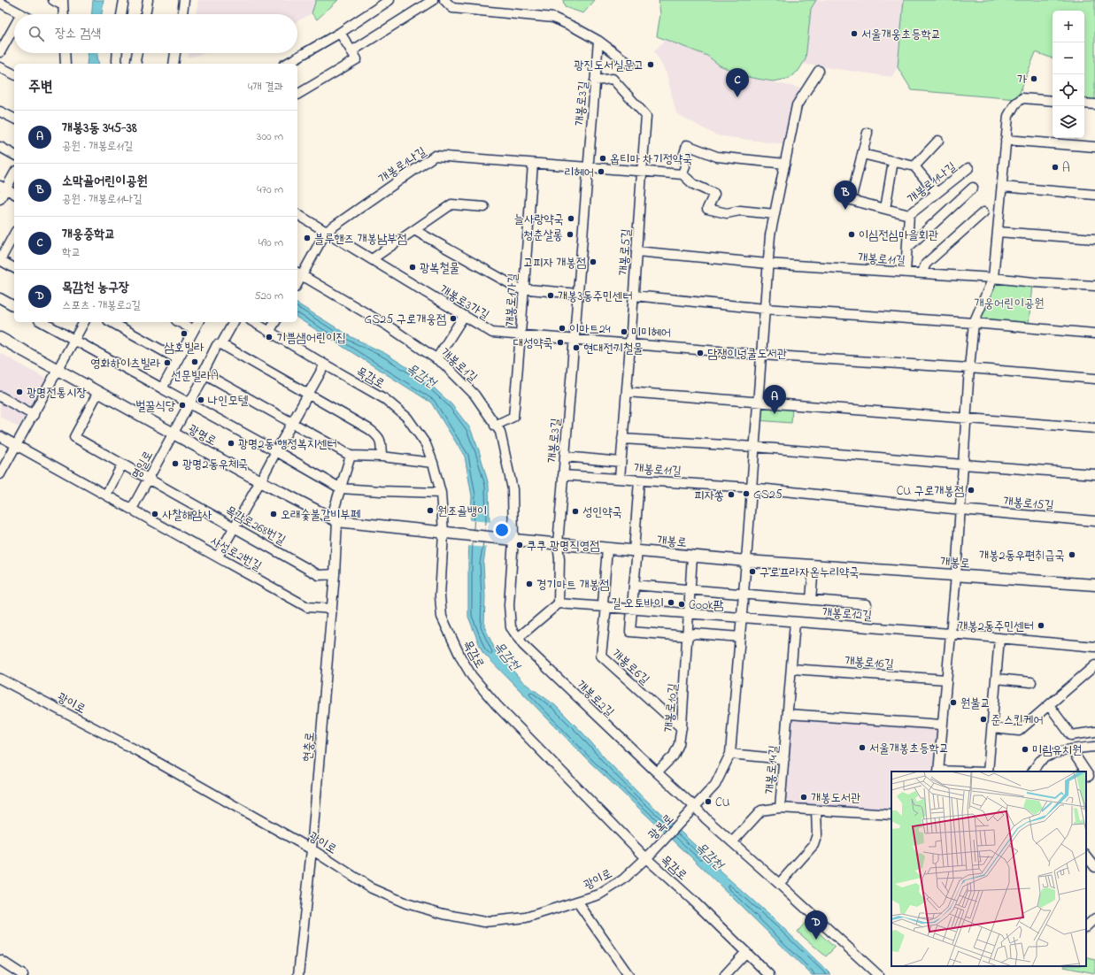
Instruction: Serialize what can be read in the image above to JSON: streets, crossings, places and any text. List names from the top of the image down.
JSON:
{
  "streets": {
    "main road": ["광명로", "개봉로"],
    "street": [
      "개봉로3길",
      "개봉로1나길",
      "개봉로11나길",
      "개봉로5길",
      "개봉로11길",
      "개봉로1가길",
      "개봉로3가길",
      "개봉로1길",
      "목감로",
      "명일로",
      "개봉로15길",
      "목감로268번길",
      "사성로2번길",
      "개봉로12길",
      "개봉로16길",
      "개봉로6길",
      "개봉로2길",
      "광이로",
      "개봉로10길",
      "현충로",
      "개봉로14길",
      "광복로"
    ]
  },
  "crossings": [
    ["개봉로3길", "개봉로1나길"],
    ["개봉로3길", "개봉로5길"],
    ["개봉로3길", "개봉로11길"],
    ["개봉로3길", "개봉로3가길"],
    ["개봉로3길", "개봉로"],
    ["개봉로1나길", "개봉로1가길"],
    ["개봉로1나길", "개봉로3가길"],
    ["개봉로1나길", "개봉로1길"],
    ["개봉로11나길", "개봉로11길"],
    ["개봉로5길", "개봉로11길"],
    ["개봉로11길", "개봉로15길"],
    ["개봉로1가길", "개봉로3가길"],
    ["개봉로1가길", "개봉로1길"],
    ["개봉로1길", "개봉로"],
    ["개봉로1길", "개봉로2길"],
    ["목감로", "광명로"],
    ["목감로", "개봉로"],
    ["목감로", "광이로"],
    ["목감로", "광복로"],
    ["광명로", "명일로"],
    ["광명로", "목감로268번길"],
    ["광명로", "개봉로"],
    ["광명로", "현충로"],
    ["명일로", "목감로268번길"],
    ["명일로", "사성로2번길"],
    ["목감로268번길", "현충로"],
    ["개봉로", "개봉로6길"],
    ["개봉로", "개봉로2길"],
    ["개봉로", "개봉로10길"],
    ["사성로2번길", "현충로"],
    ["개봉로12길", "개봉로10길"],
    ["개봉로12길", "개봉로14길"],
    ["개봉로16길", "개봉로14길"],
    ["개봉로6길", "개봉로10길"],
    ["개봉로2길", "개봉로10길"],
    ["개봉로2길", "광복로"],
    ["광이로", "현충로"],
    ["광이로", "광복로"]
  ],
  "water": ["목감천"],
  "parks": ["개웅어린이공원"],
  "places": [
    "서울개웅초등학교",
    "광진도서실문고",
    "가",
    "옵티마 차기정약국",
    "A",
    "리헤어",
    "늘사랑약국",
    "청춘살롱",
    "이심전심마을회관",
    "블루핸즈 개봉남부점",
    "고피자 개봉점",
    "광복철물",
    "개봉3동주민센터",
    "GS25 구로개웅점",
    "이마트24",
    "미미헤어",
    "삼호빌라",
    "기쁨샘어린이집",
    "대성약국",
    "현대전기철물",
    "담쟁이넝쿨도서관",
    "선문빌라A",
    "영화하이츠빌라",
    "광명전통시장",
    "나인모텔",
    "벌꿀식당",
    "광명2동 행정복지센터",
    "광명2동우체국",
    "CU 구로개봉점",
    "GS25",
    "피자쏭",
    "원조골뱅이",
    "성인약국",
    "사찰해암사",
    "오래숯불갈비부페",
    "쿠쿠 광명직영점",
    "개봉2동우편취급국",
    "구로프라자온누리약국",
    "경기마트 개봉점",
    "길 오토바이",
    "Cook팜",
    "개봉2동주민센터",
    "원불교",
    "준 스킨케어",
    "서울개봉초등학교",
    "미림유치원",
    "개봉도서관",
    "CU"
  ],
  "page": {
    "map_buttons": ["+", "−"],
    "search": "장소 검색",
    "heading": ["주변", "4개 결과"],
    "pins": [
      "C",
      "B",
      "A",
      "D"
    ],
    "list": [
      {
        "mark": "A",
        "name": "개봉3동 345-38",
        "note": "공원 · 개봉로11길",
        "value": "300 m"
      },
      {
        "mark": "B",
        "name": "소막골어린이공원",
        "note": "공원 · 개봉로11나길",
        "value": "470 m"
      },
      {
        "mark": "C",
        "name": "개웅중학교",
        "note": "학교",
        "value": "490 m"
      },
      {
        "mark": "D",
        "name": "목감천 농구장",
        "note": "스포츠 · 개봉로2길",
        "value": "520 m"
      }
    ]
  }
}
